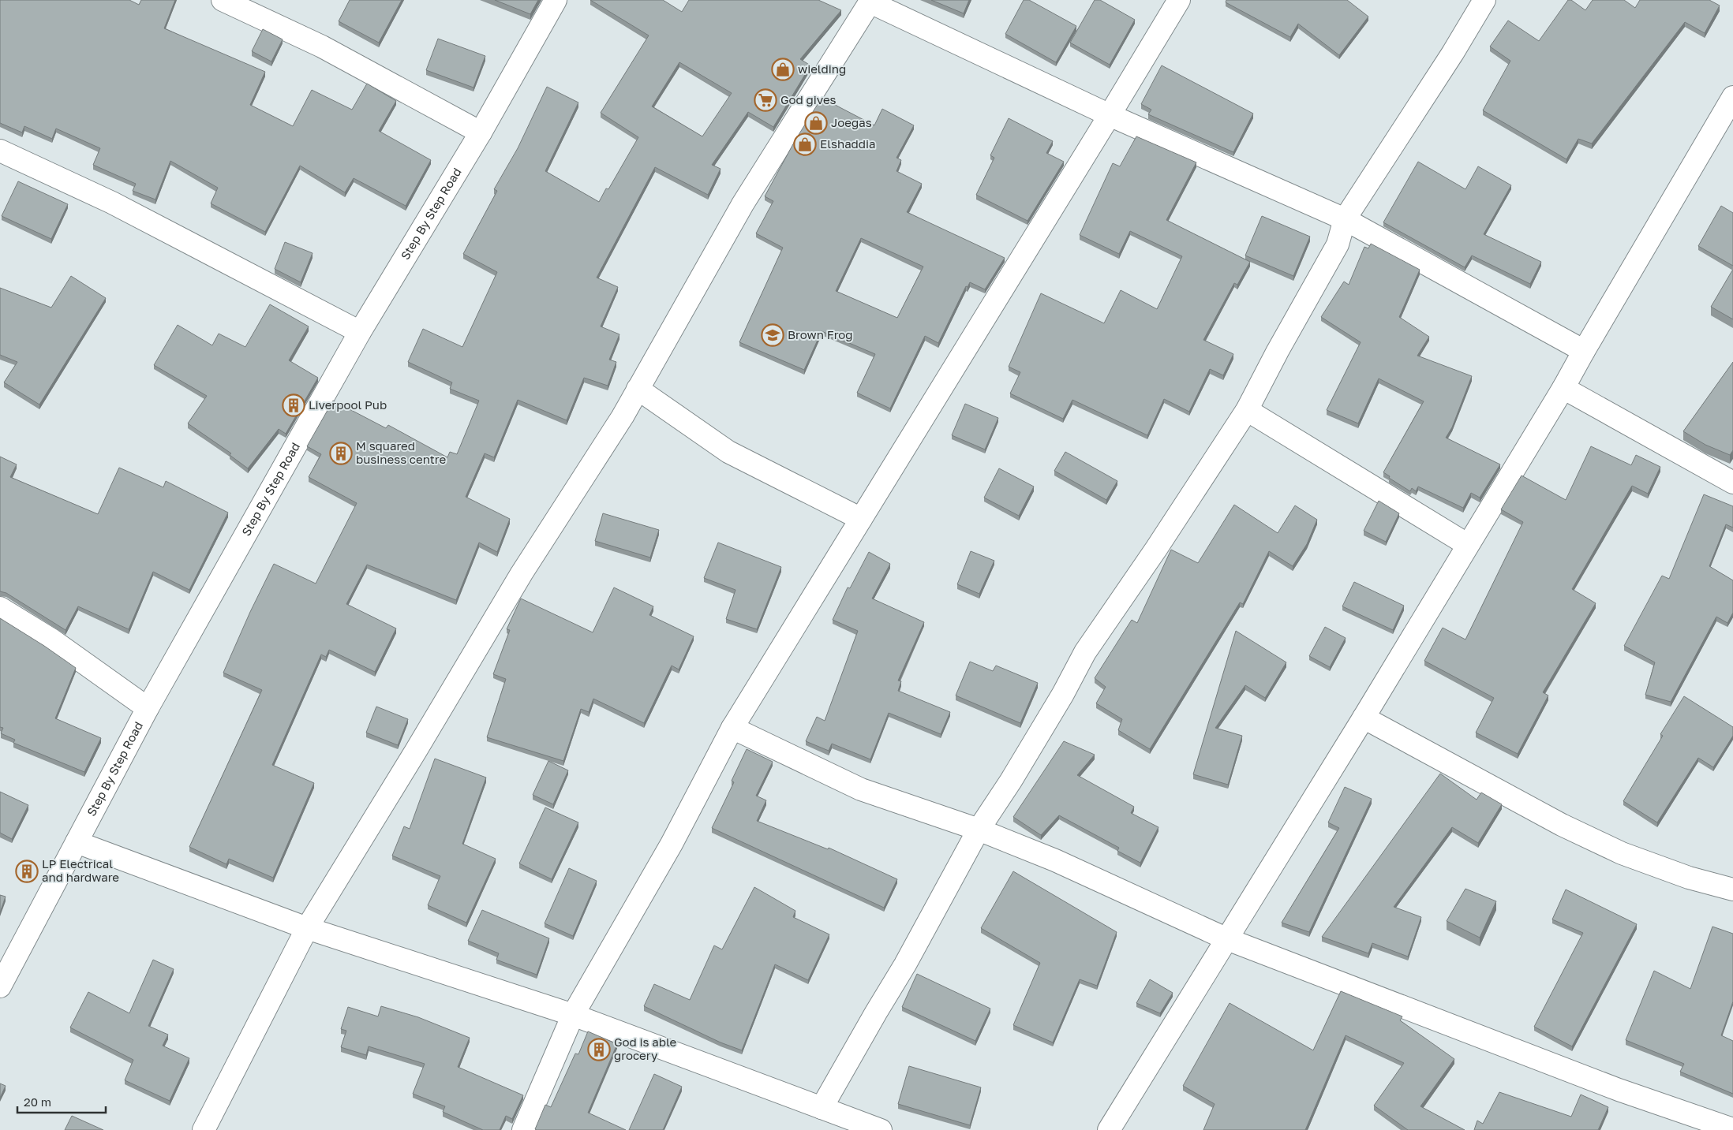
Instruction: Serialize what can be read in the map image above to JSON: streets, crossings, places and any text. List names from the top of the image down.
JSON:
{
  "streets": {
    "street": ["Step By Step Road"]
  },
  "places": {
    "shop": ["wielding", "Joegas", "Elshaddia"],
    "supermarket": ["God gives"],
    "school or university": ["Brown Frog"],
    "building": [
      "Liverpool Pub",
      "M squared business centre",
      "LP Electrical and hardware",
      "God is able grocery"
    ]
  },
  "scale_bar": "20 m"
}
